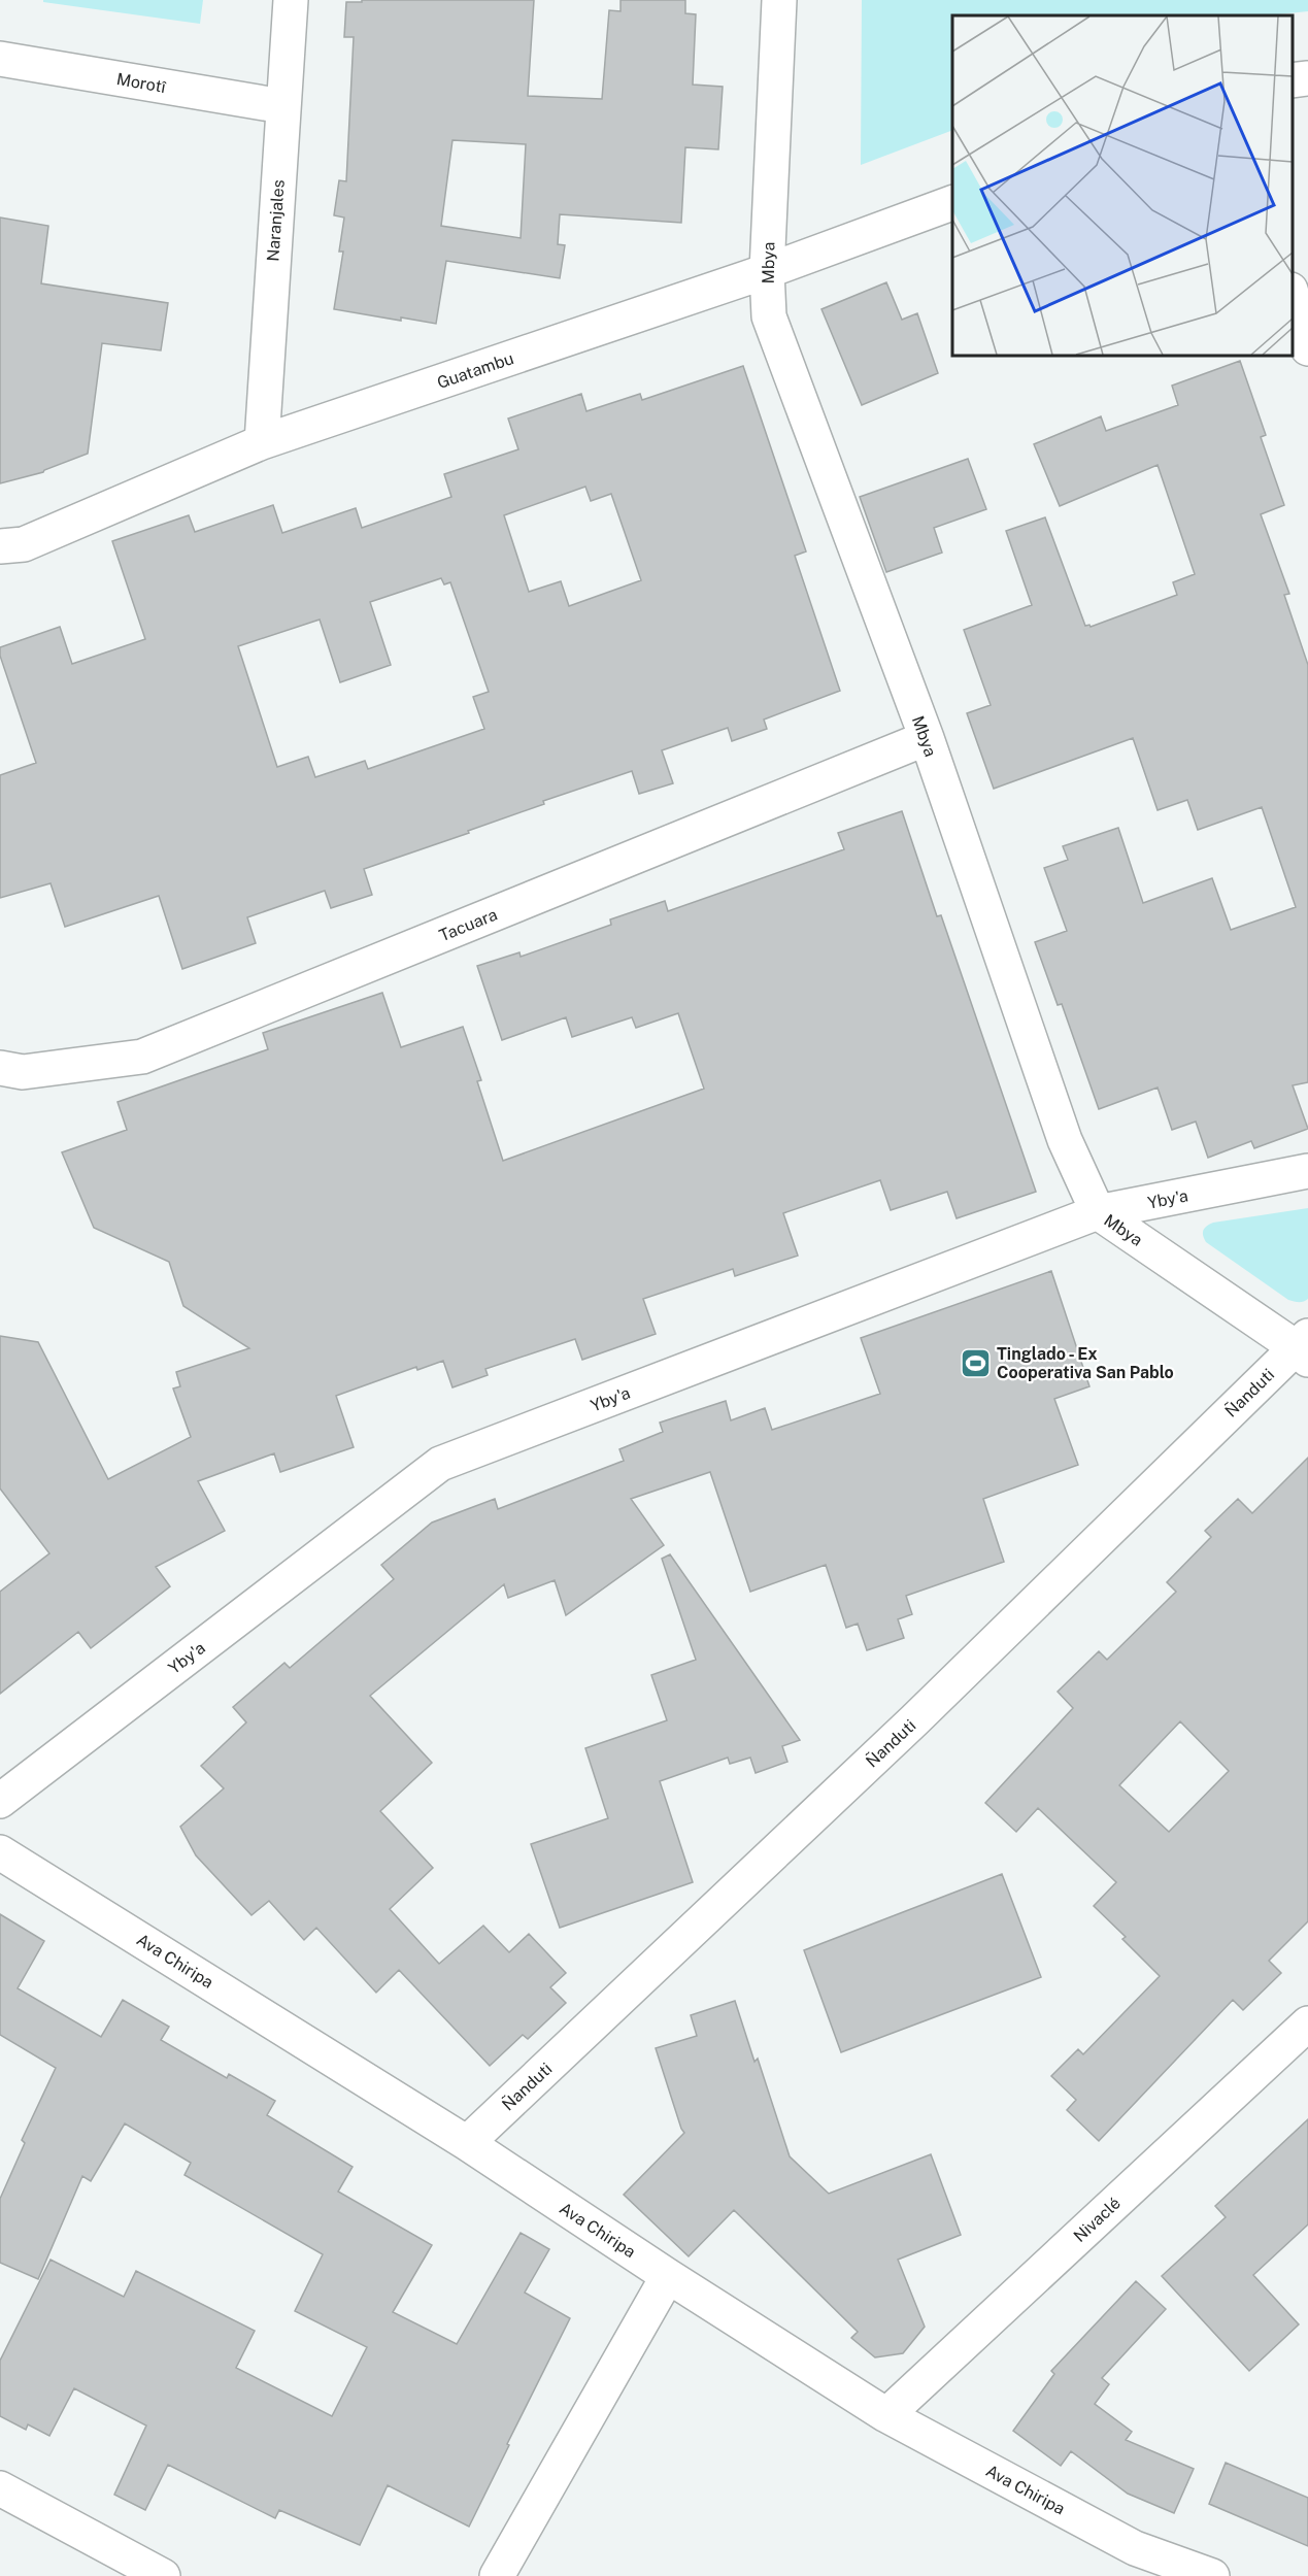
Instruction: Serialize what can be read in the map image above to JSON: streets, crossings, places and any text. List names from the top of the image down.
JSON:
{
  "streets": {
    "street": [
      "Morotî",
      "Naranjales",
      "Mbya",
      "Guatambu",
      "Tacuara",
      "Yby'a",
      "Ñanduti",
      "Ava Chiripa",
      "Nivaclé"
    ]
  },
  "crossings": [
    ["Morotî", "Naranjales"],
    ["Naranjales", "Guatambu"],
    ["Mbya", "Guatambu"],
    ["Mbya", "Tacuara"],
    ["Mbya", "Yby'a"],
    ["Mbya", "Ñanduti"],
    ["Ñanduti", "Ava Chiripa"],
    ["Ava Chiripa", "Nivaclé"]
  ],
  "places": {
    "sports": ["Tinglado - Ex Cooperativa San Pablo"]
  }
}
